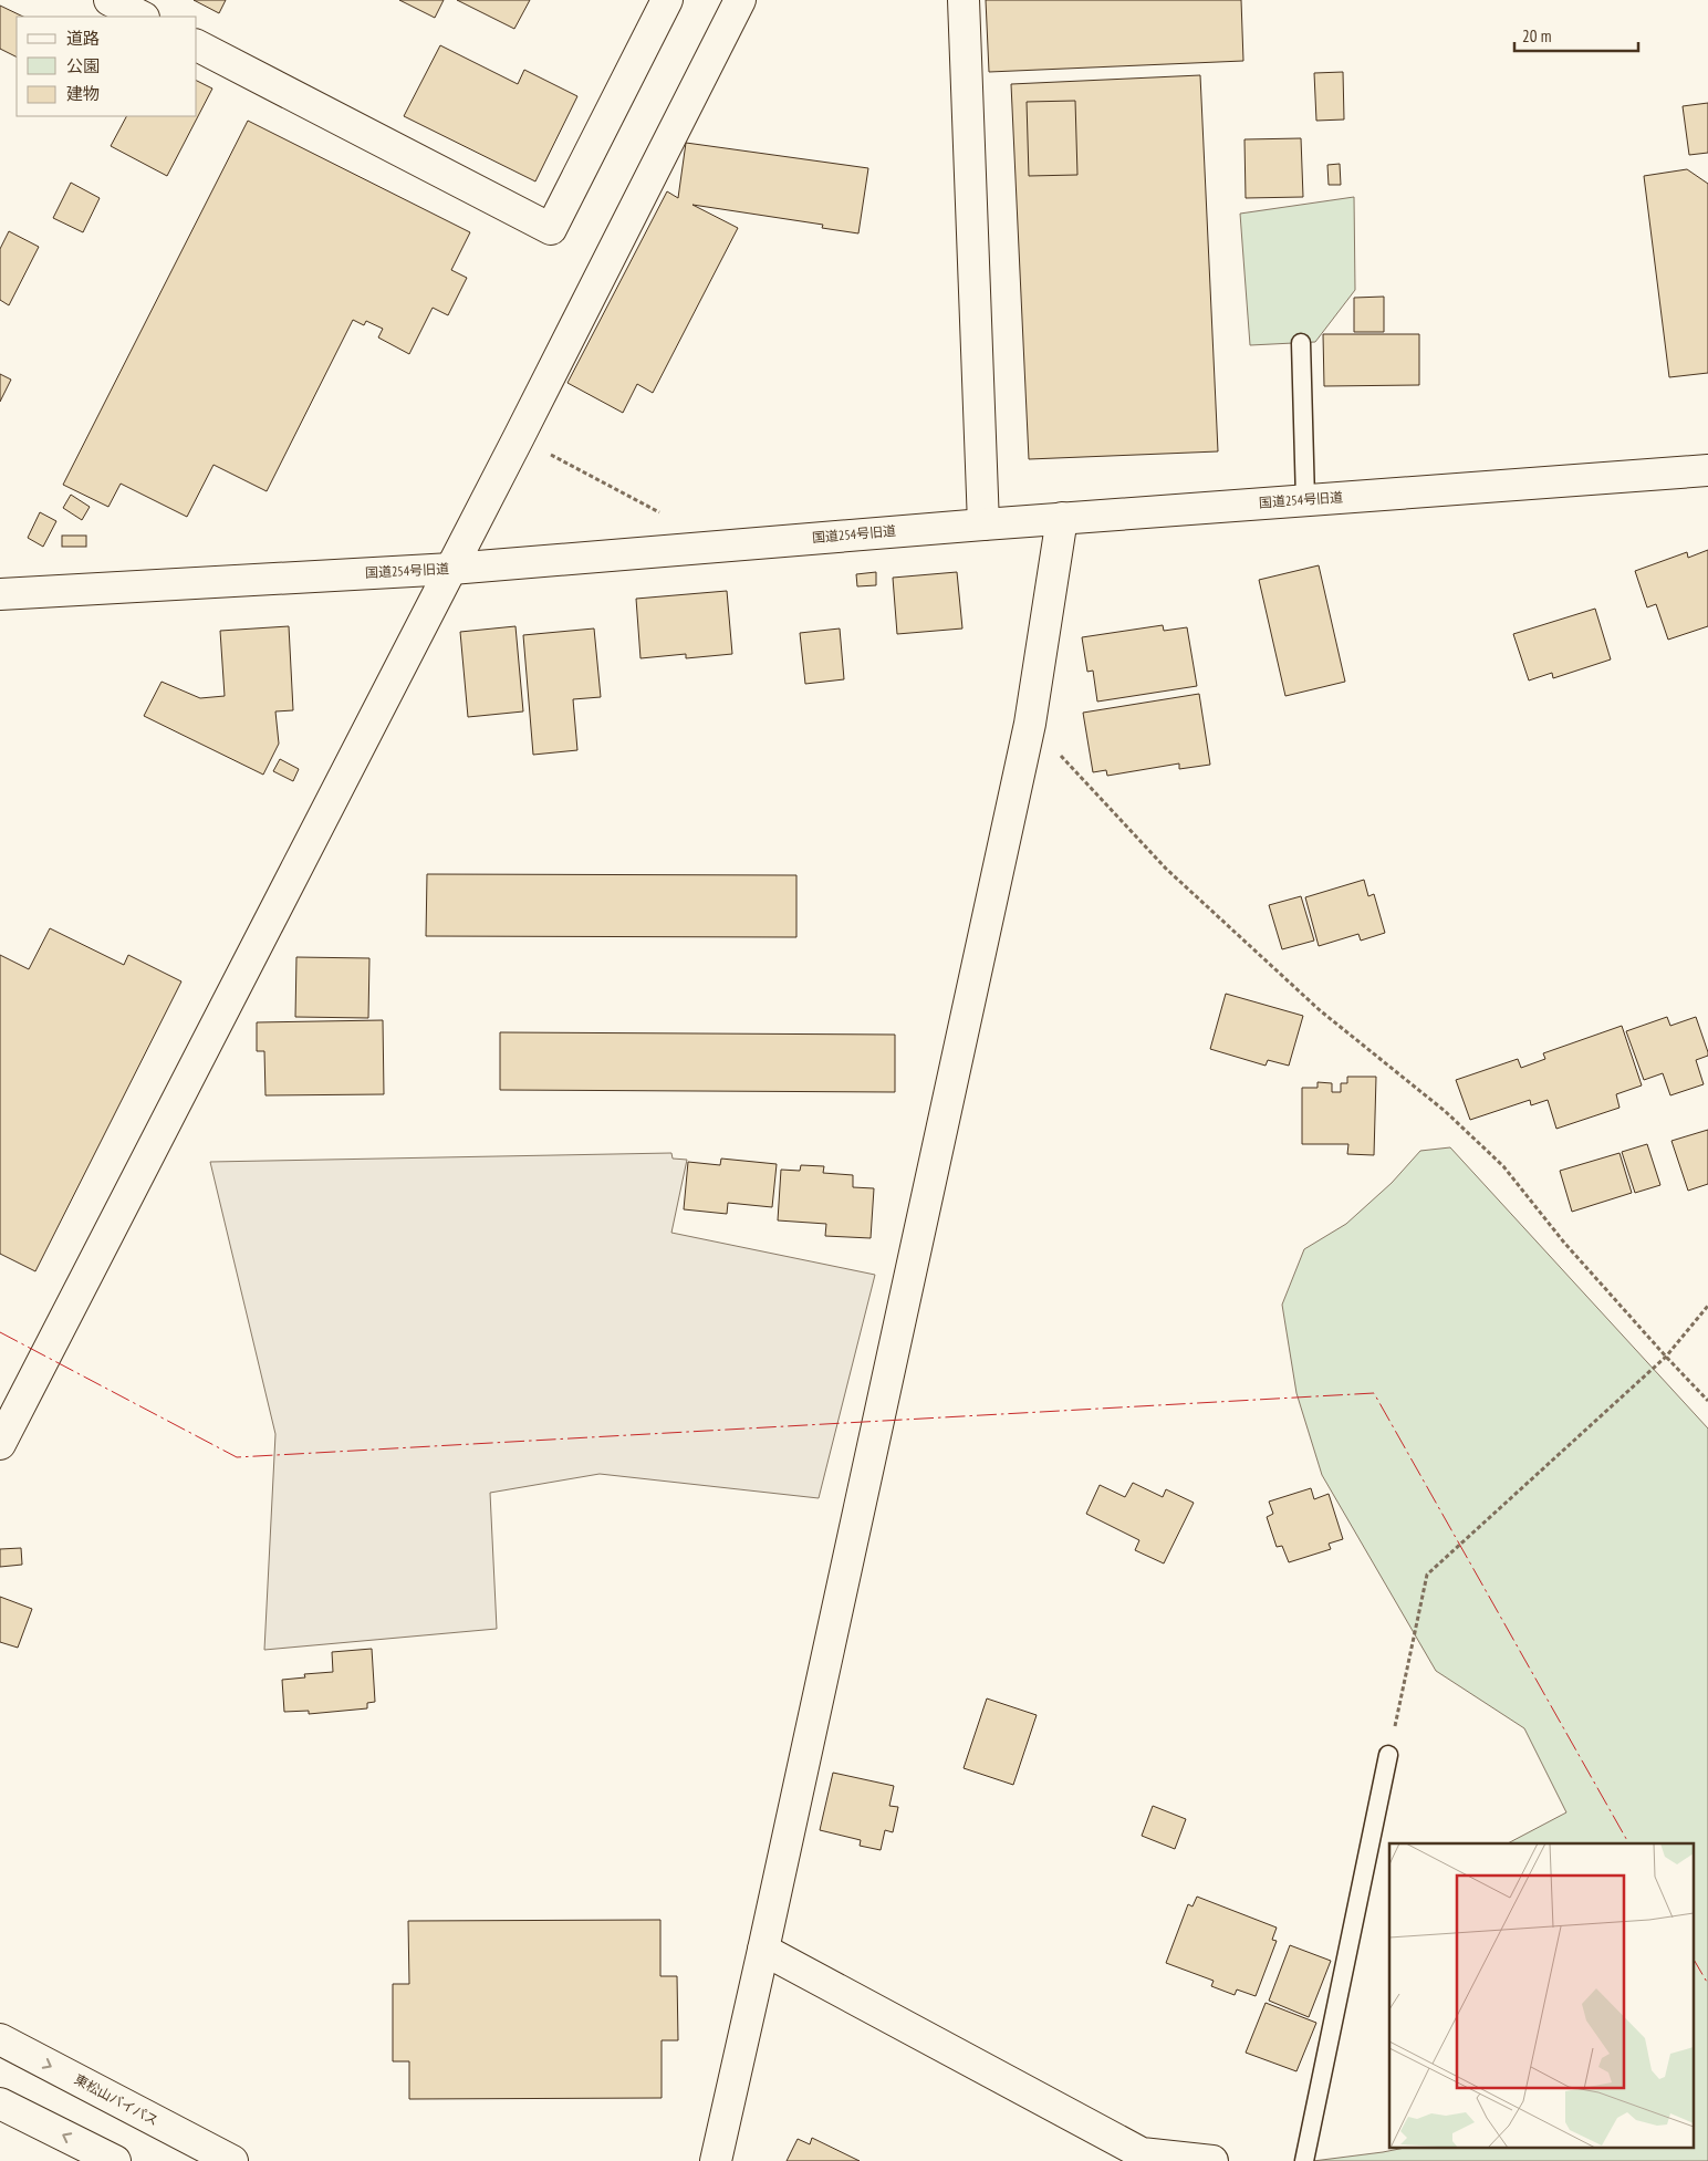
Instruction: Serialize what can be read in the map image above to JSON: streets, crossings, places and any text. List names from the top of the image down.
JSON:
{
  "streets": {
    "main road": ["国道254号旧道", "東松山バイパス"]
  },
  "legend": ["道路", "公園", "建物"],
  "scale_bar": "20 m"
}
